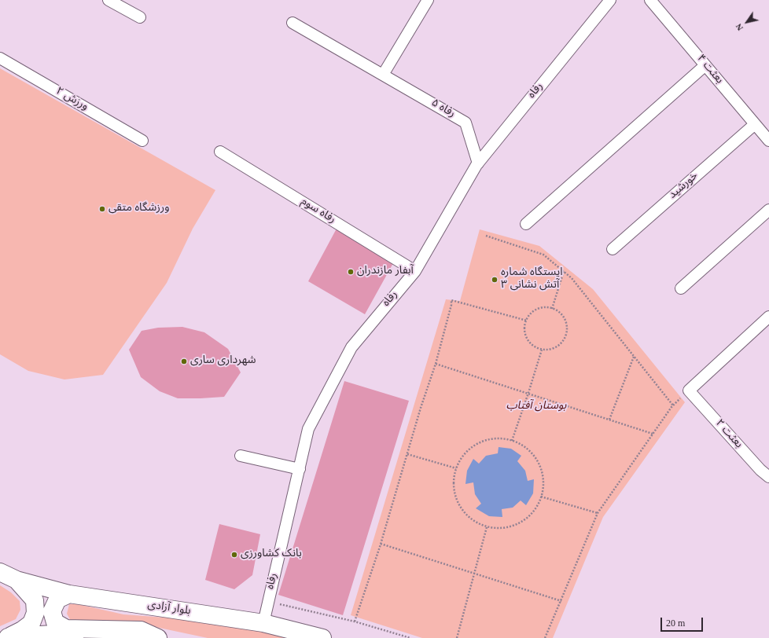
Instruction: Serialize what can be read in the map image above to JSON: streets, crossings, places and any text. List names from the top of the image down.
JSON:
{
  "streets": {
    "main road": ["بلوار آزادی"],
    "street": [
      "بعثت ۴",
      "رفاه",
      "ورزش ۲",
      "رفاه ۵",
      "خورشید",
      "رفاه سوم",
      "بعثت ۲"
    ]
  },
  "crossings": [
    ["بعثت ۴", "خورشید"],
    ["رفاه", "رفاه ۵"],
    ["رفاه", "رفاه سوم"],
    ["رفاه", "بلوار آزادی"]
  ],
  "parks": ["بوستان آفتاب"],
  "places": [
    "ورزشگاه متقی",
    "آبفار مازندران",
    "ایستگاه شماره ۳ آتش نشانی",
    "شهرداری ساری",
    "بانک کشاورزی"
  ],
  "scale_bar": "20 m",
  "north": "bottom left"
}
